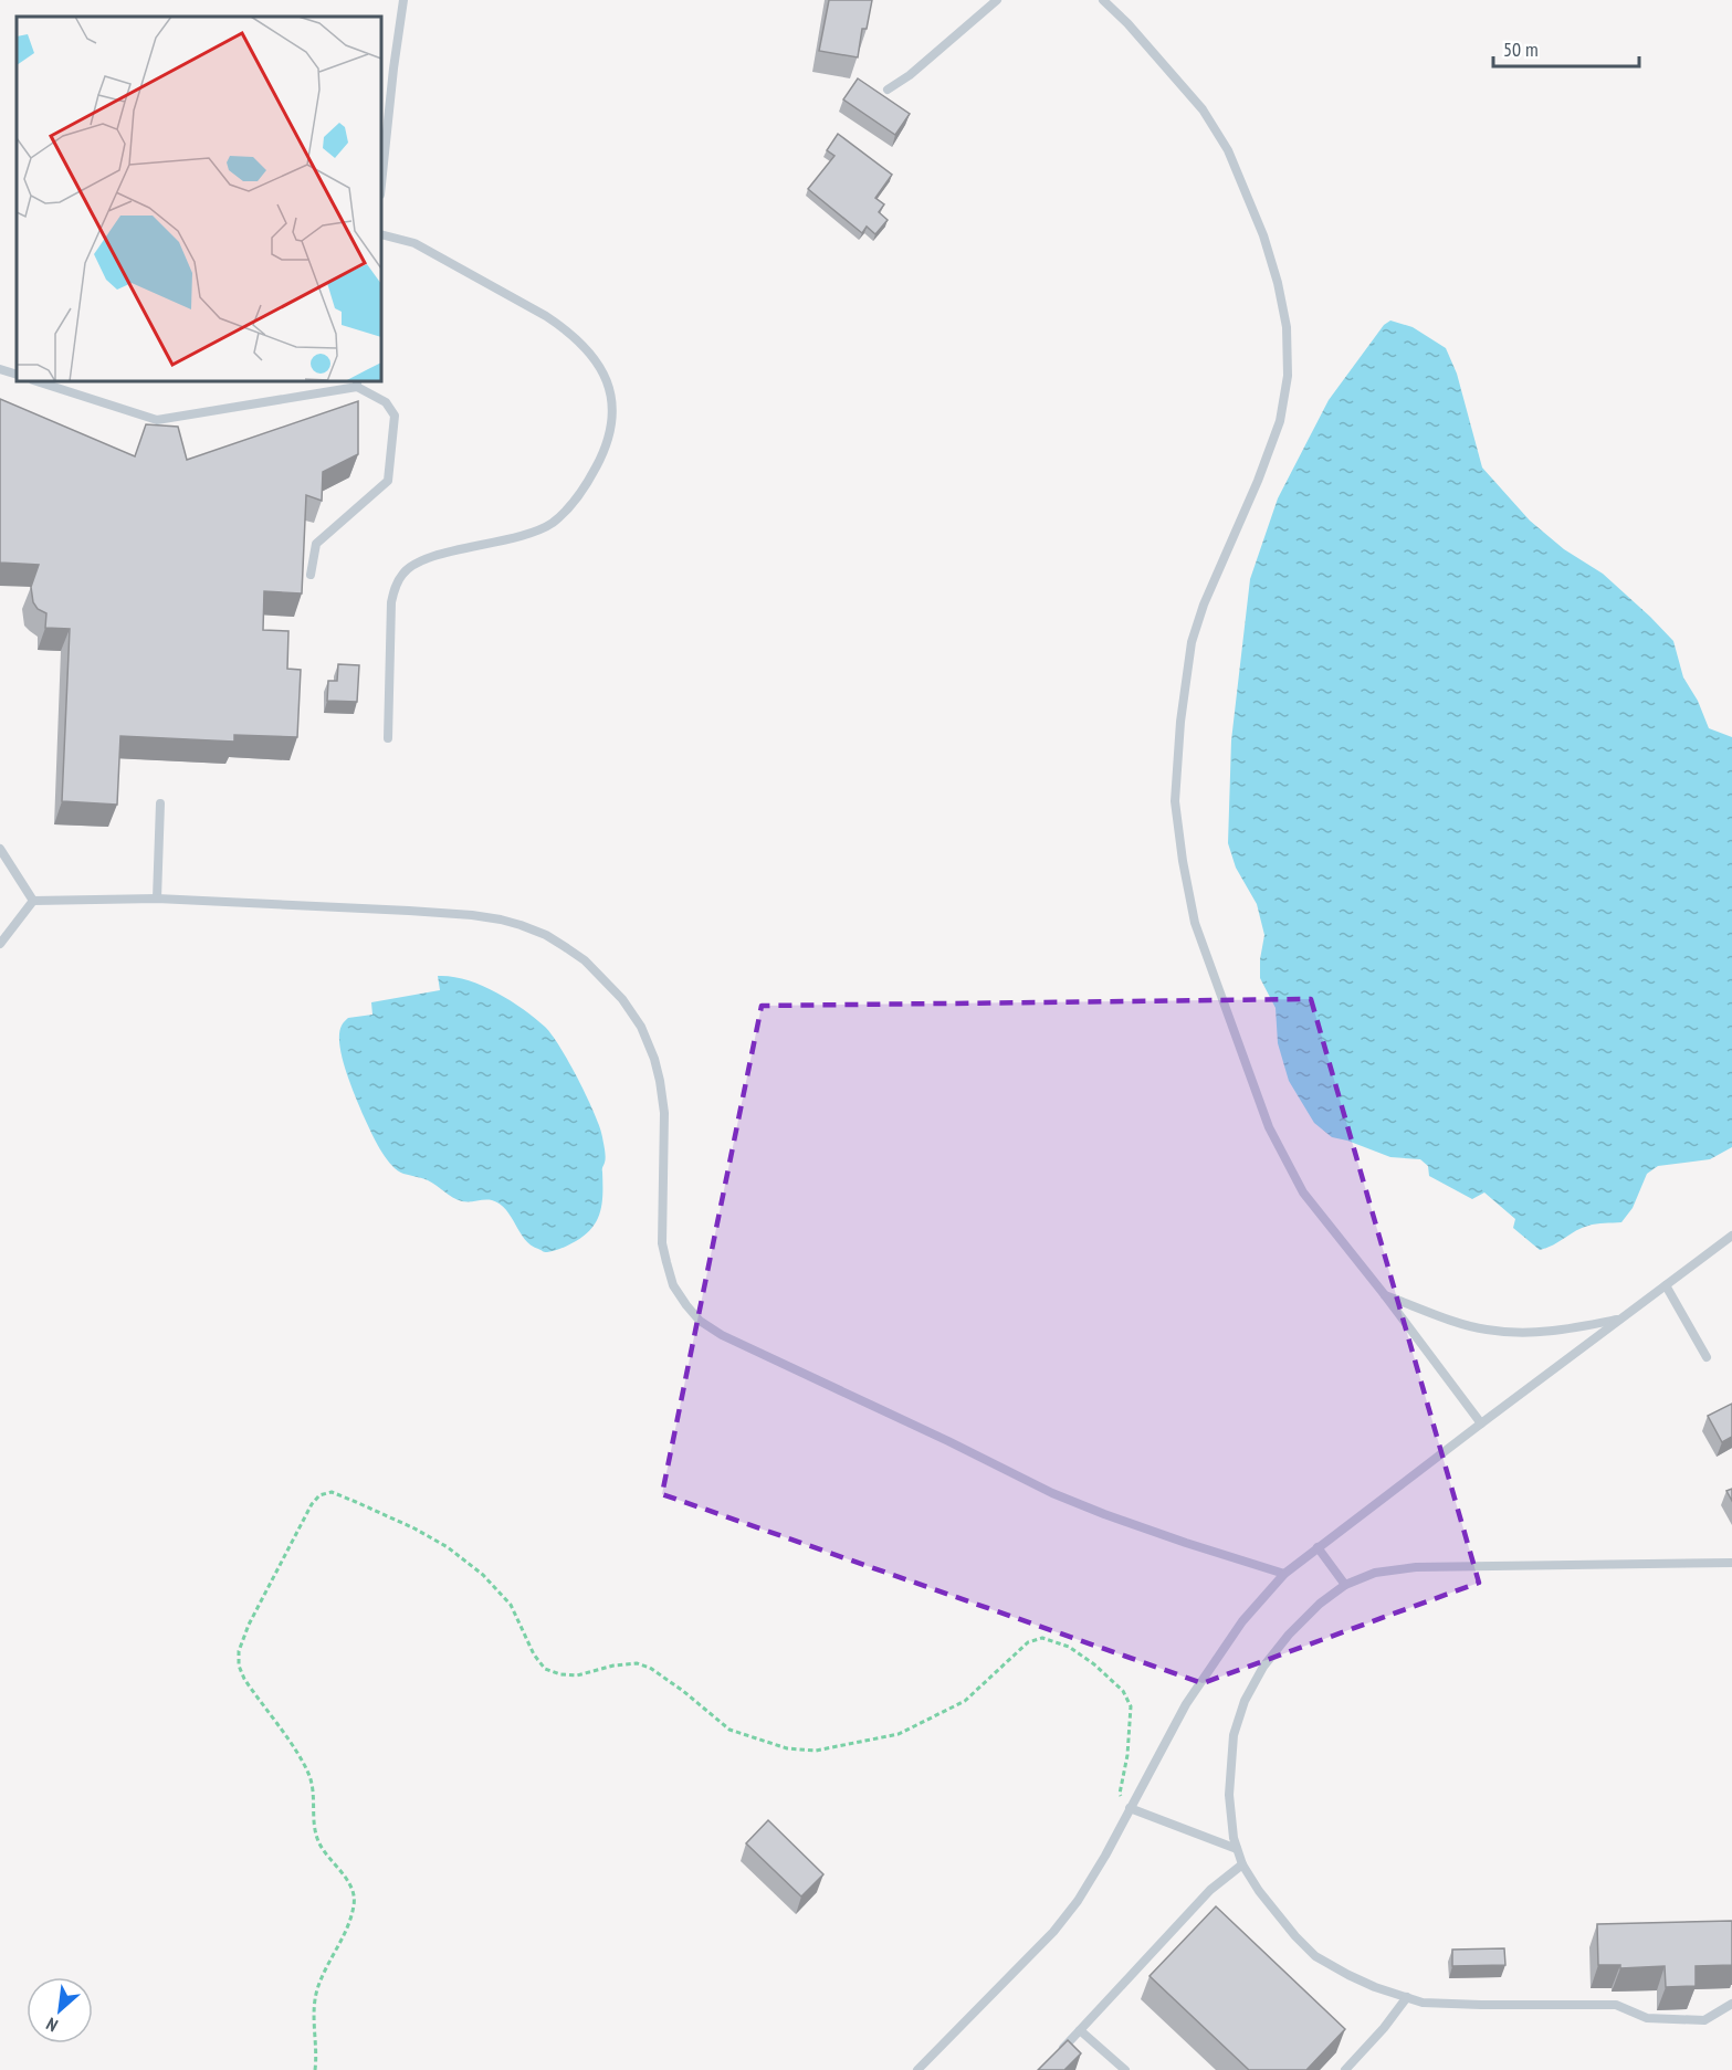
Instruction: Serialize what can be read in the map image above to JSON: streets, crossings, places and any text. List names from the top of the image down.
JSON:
{
  "scale_bar": "50 m",
  "north": "bottom left"
}
